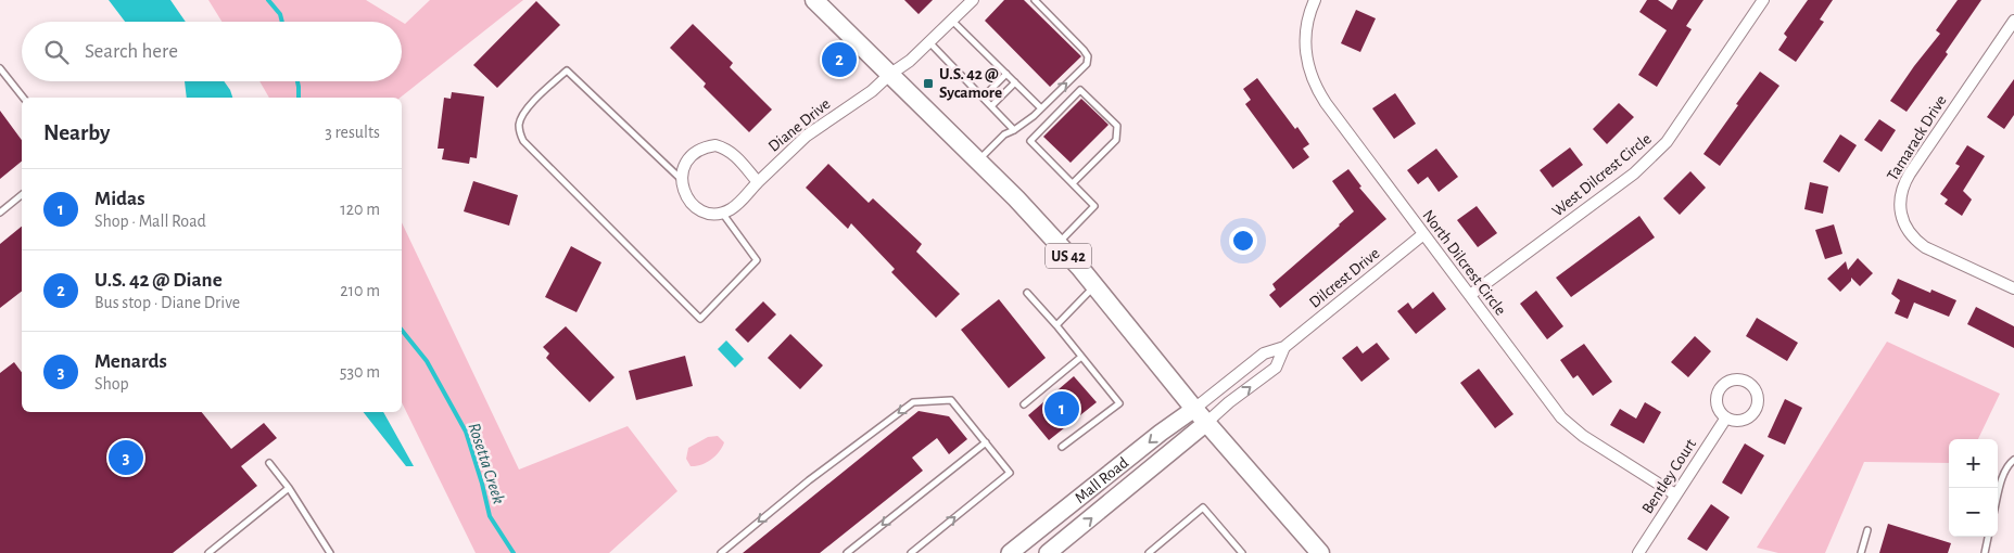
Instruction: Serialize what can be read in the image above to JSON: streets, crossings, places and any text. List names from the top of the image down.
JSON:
{
  "streets": {
    "main road": ["US 42", "Mall Road"],
    "street": [
      "Diane Drive",
      "Tamarack Drive",
      "West Dilcrest Circle",
      "North Dilcrest Circle",
      "Dilcrest Drive",
      "Bentley Court"
    ]
  },
  "crossings": [
    ["Diane Drive", "US 42"],
    ["West Dilcrest Circle", "North Dilcrest Circle"],
    ["US 42", "Dilcrest Drive"],
    ["US 42", "Mall Road"],
    ["North Dilcrest Circle", "Dilcrest Drive"],
    ["North Dilcrest Circle", "Bentley Court"],
    ["Dilcrest Drive", "Mall Road"]
  ],
  "water": ["Rosetta Creek"],
  "places": {
    "transit": ["U.S. 42 @ Sycamore"]
  },
  "page": {
    "search": "Search here",
    "pins": ["2", "1", "3"],
    "heading": ["Nearby", "3 results"],
    "list": [
      {
        "mark": "1",
        "name": "Midas",
        "note": "Shop · Mall Road",
        "value": "120 m"
      },
      {
        "mark": "2",
        "name": "U.S. 42 @ Diane",
        "note": "Bus stop · Diane Drive",
        "value": "210 m"
      },
      {
        "mark": "3",
        "name": "Menards",
        "note": "Shop",
        "value": "530 m"
      }
    ],
    "map_buttons": ["+", "−"]
  }
}
